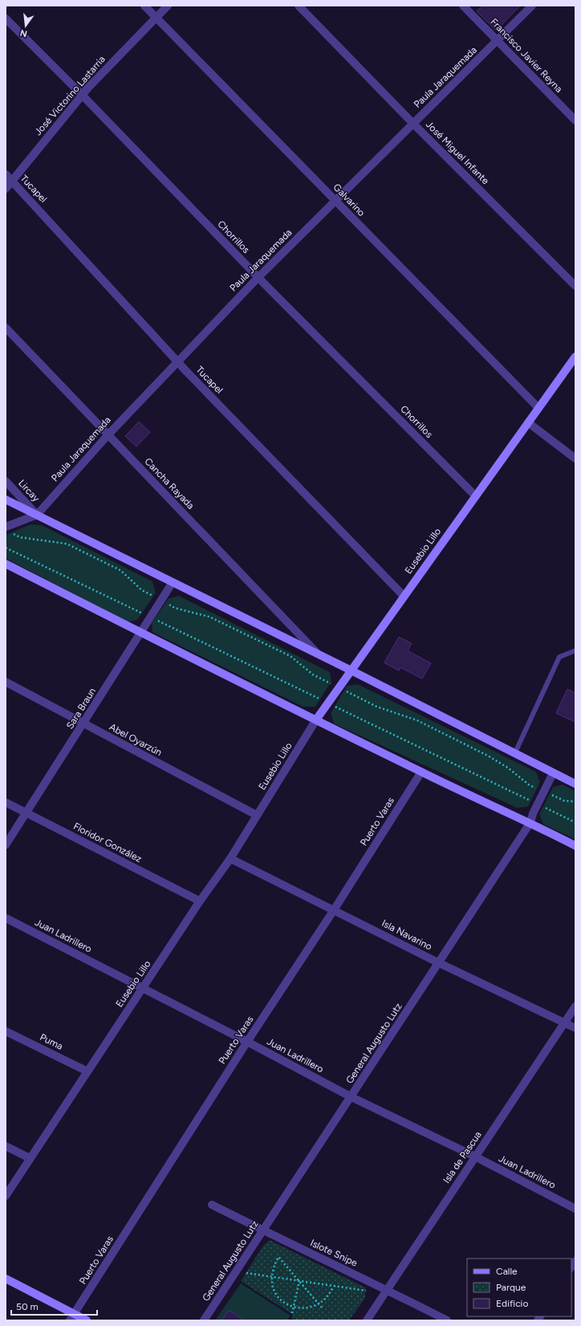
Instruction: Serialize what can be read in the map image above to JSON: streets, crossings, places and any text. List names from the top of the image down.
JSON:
{
  "streets": {
    "main road": ["Eusebio Lillo"],
    "street": [
      "Francisco Javier Reyna",
      "Paula Jaraquemada",
      "José Victorino Lastarria",
      "José Miguel Infante",
      "Tucapel",
      "Galvarino",
      "Chorrillos",
      "Cancha Rayada",
      "Lircay",
      "Sara Braun",
      "Abel Oyarzún",
      "Puerto Varas",
      "Floridor González",
      "Isla Navarino",
      "Juan Ladrillero",
      "Puma",
      "General Augusto Lutz",
      "Isla de Pascua",
      "Islote Snipe"
    ]
  },
  "crossings": [
    ["Francisco Javier Reyna", "Paula Jaraquemada"],
    ["Paula Jaraquemada", "José Miguel Infante"],
    ["Paula Jaraquemada", "Tucapel"],
    ["Paula Jaraquemada", "Galvarino"],
    ["Paula Jaraquemada", "Chorrillos"],
    ["Paula Jaraquemada", "Cancha Rayada"],
    ["Paula Jaraquemada", "Lircay"],
    ["José Victorino Lastarria", "Tucapel"],
    ["José Victorino Lastarria", "Galvarino"],
    ["José Victorino Lastarria", "Chorrillos"],
    ["Tucapel", "Eusebio Lillo"],
    ["Galvarino", "Eusebio Lillo"],
    ["Chorrillos", "Eusebio Lillo"],
    ["Eusebio Lillo", "Abel Oyarzún"],
    ["Eusebio Lillo", "Floridor González"],
    ["Eusebio Lillo", "Isla Navarino"],
    ["Eusebio Lillo", "Juan Ladrillero"],
    ["Eusebio Lillo", "Puma"],
    ["Sara Braun", "Abel Oyarzún"],
    ["Sara Braun", "Floridor González"],
    ["Puerto Varas", "Isla Navarino"],
    ["Puerto Varas", "Juan Ladrillero"],
    ["Isla Navarino", "General Augusto Lutz"],
    ["Isla Navarino", "Isla de Pascua"],
    ["Juan Ladrillero", "General Augusto Lutz"],
    ["Juan Ladrillero", "Isla de Pascua"],
    ["General Augusto Lutz", "Islote Snipe"],
    ["Isla de Pascua", "Islote Snipe"]
  ],
  "legend": ["Calle", "Parque", "Edificio"],
  "scale_bar": "50 m",
  "north": "bottom"
}
